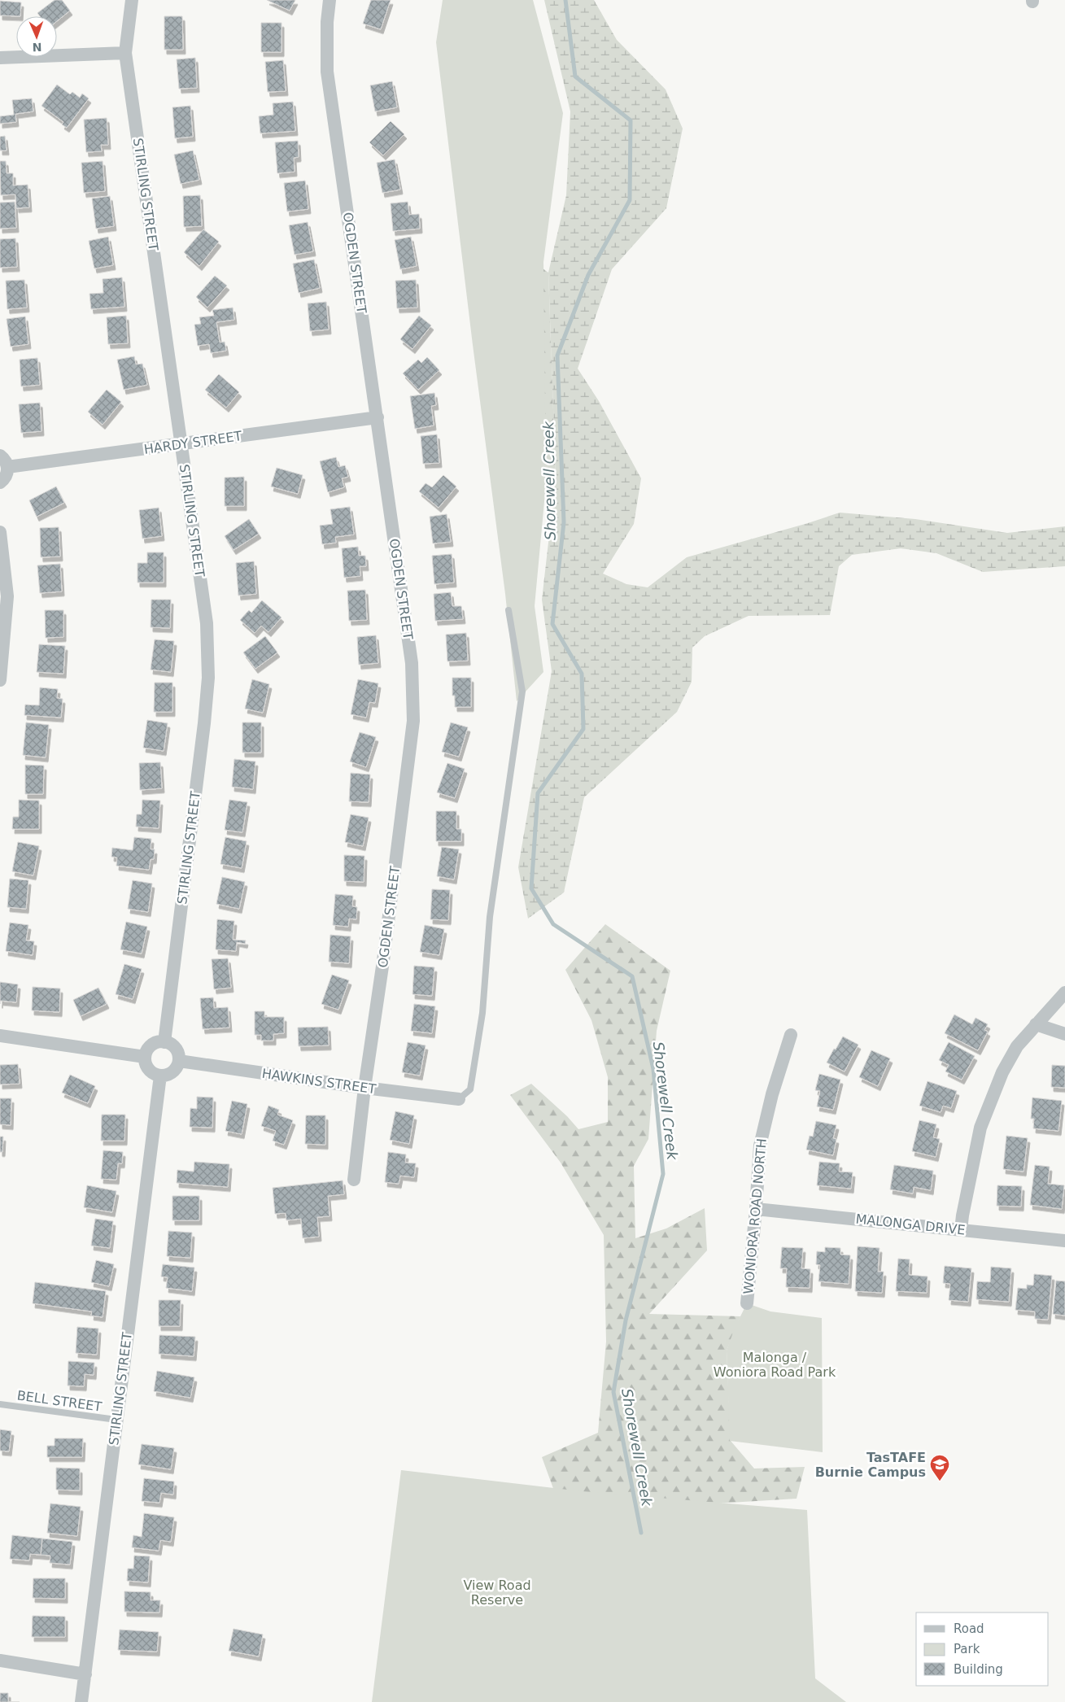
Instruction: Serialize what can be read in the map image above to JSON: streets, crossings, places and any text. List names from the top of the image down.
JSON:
{
  "streets": {
    "street": [
      "STIRLING STREET",
      "OGDEN STREET",
      "HARDY STREET",
      "HAWKINS STREET",
      "WONIORA ROAD NORTH",
      "MALONGA DRIVE"
    ],
    "lane": ["BELL STREET"]
  },
  "crossings": [
    ["STIRLING STREET", "HARDY STREET"],
    ["STIRLING STREET", "HAWKINS STREET"],
    ["STIRLING STREET", "BELL STREET"],
    ["OGDEN STREET", "HARDY STREET"],
    ["OGDEN STREET", "HAWKINS STREET"],
    ["WONIORA ROAD NORTH", "MALONGA DRIVE"]
  ],
  "water": ["Shorewell Creek"],
  "parks": ["Malonga / Woniora Road Park", "View Road Reserve"],
  "places": {
    "school or university": ["TasTAFE Burnie Campus"]
  },
  "legend": ["Road", "Park", "Building"],
  "north": "bottom"
}
